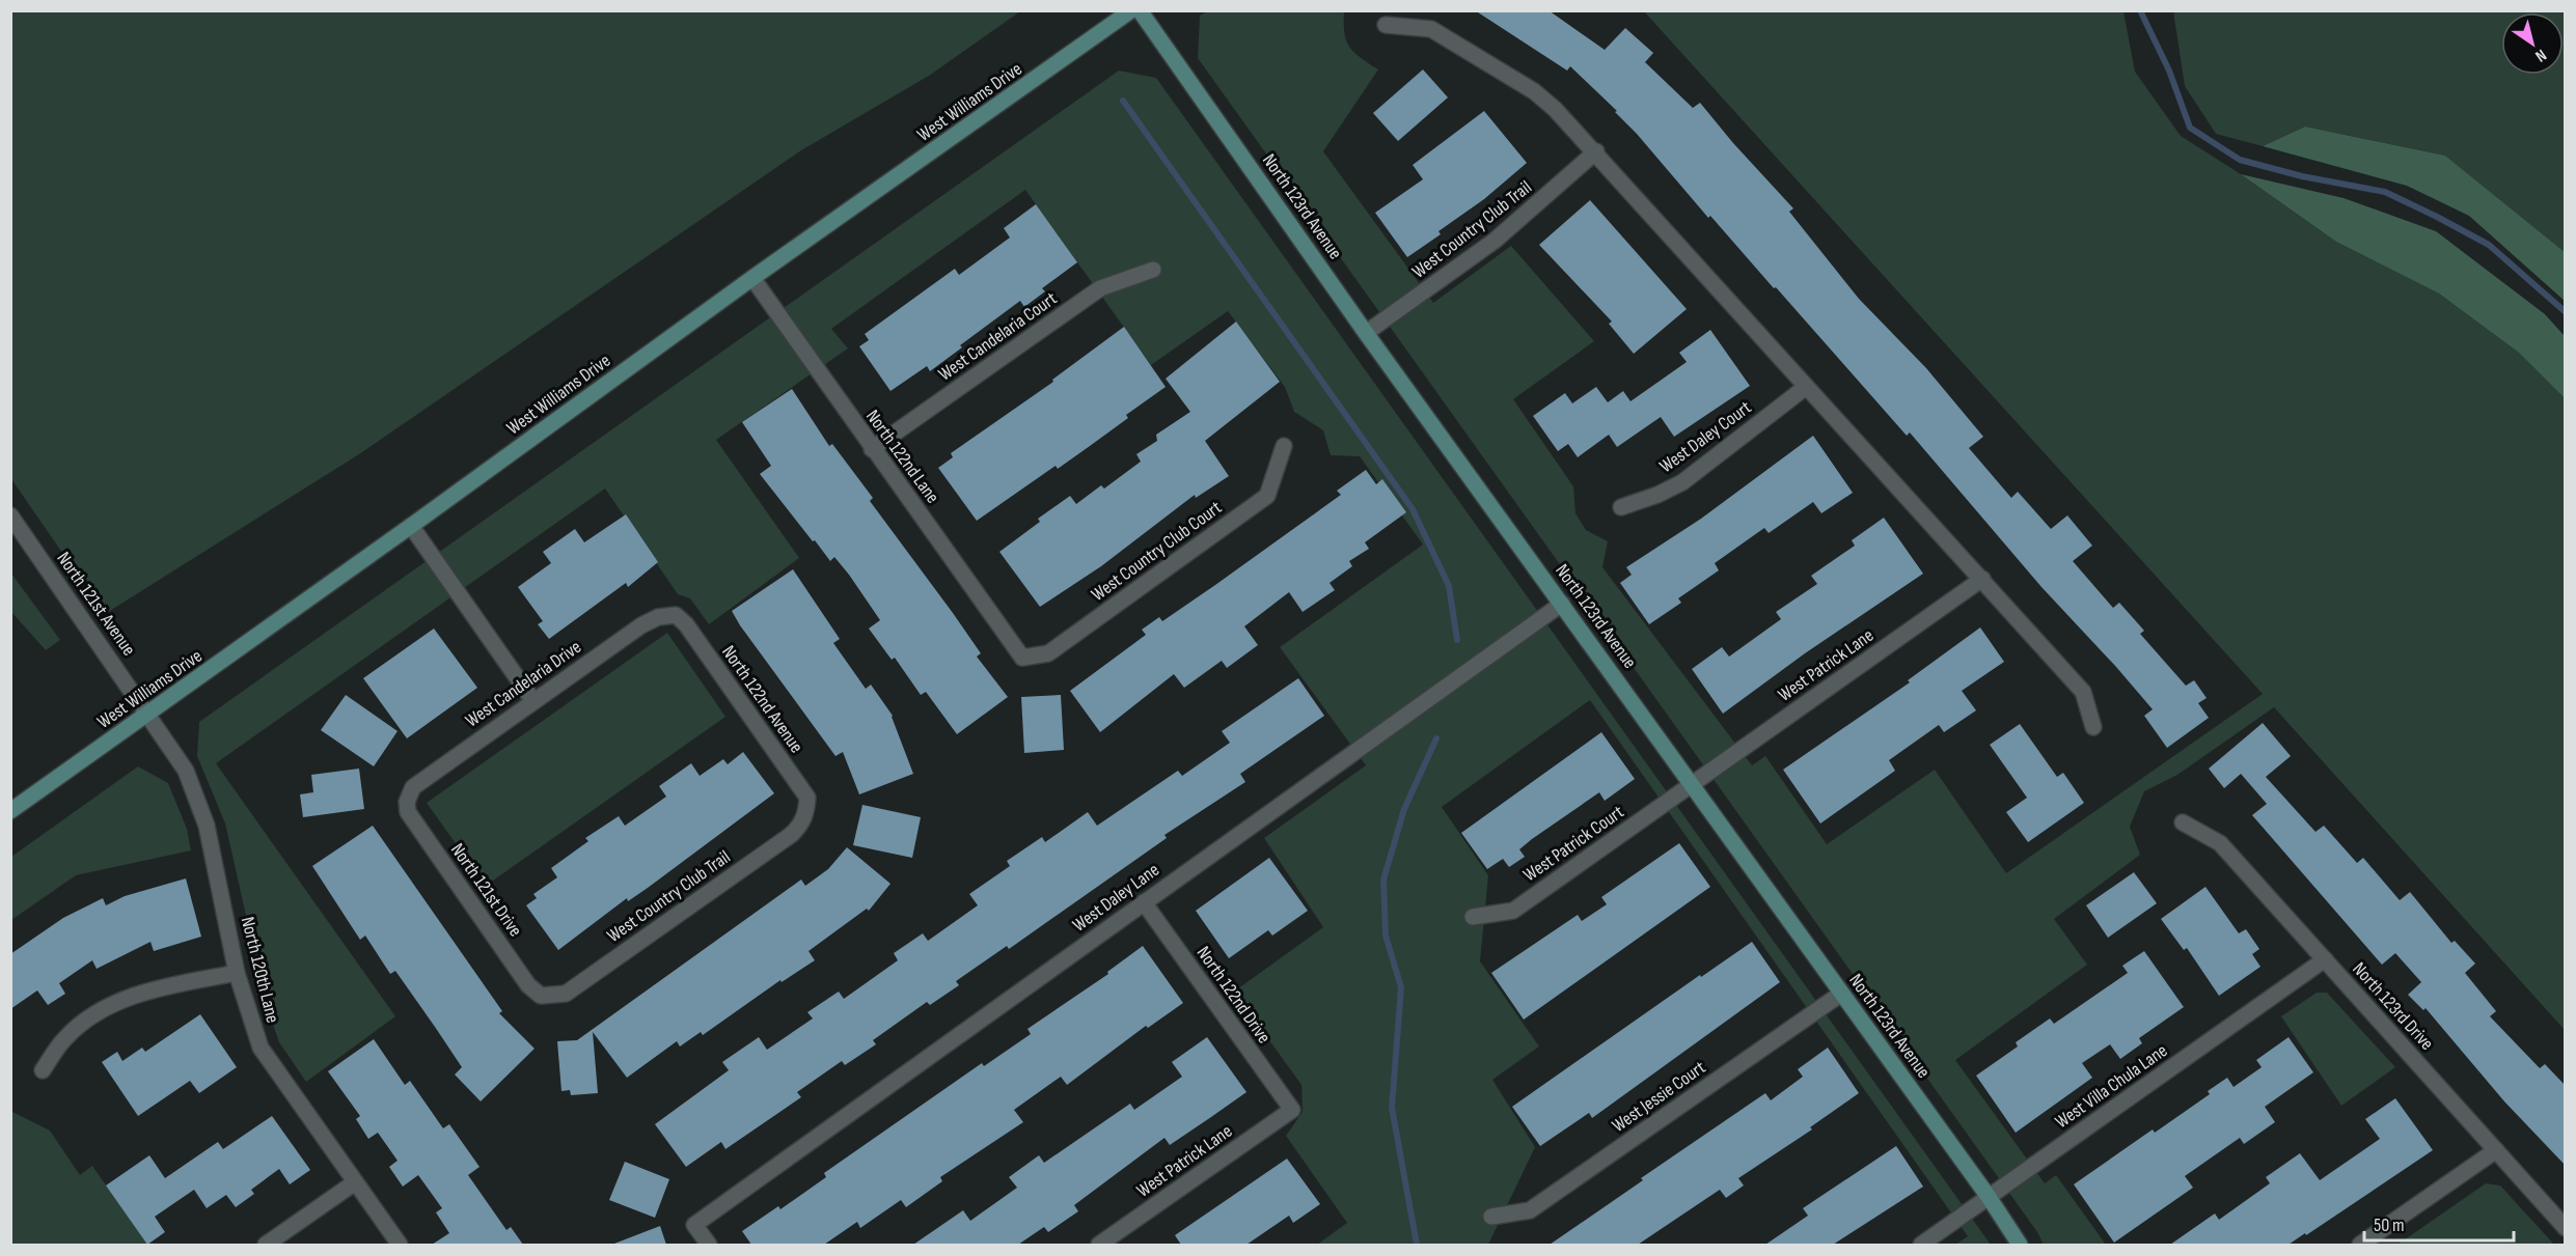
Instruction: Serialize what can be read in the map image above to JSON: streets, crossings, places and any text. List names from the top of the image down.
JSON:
{
  "streets": {
    "street": [
      "West Williams Drive",
      "North 123rd Avenue",
      "West Country Club Trail",
      "West Candelaria Court",
      "West Daley Court",
      "North 122nd Lane",
      "West Country Club Court",
      "North 121st Avenue",
      "West Patrick Lane",
      "West Candelaria Drive",
      "North 122nd Avenue",
      "West Patrick Court",
      "North 121st Drive",
      "West Daley Lane",
      "North 120th Lane",
      "North 122nd Drive",
      "North 123rd Drive",
      "West Villa Chula Lane",
      "West Jessie Court"
    ]
  },
  "crossings": [
    ["West Williams Drive", "North 122nd Lane"],
    ["West Williams Drive", "North 121st Avenue"],
    ["West Williams Drive", "North 120th Lane"],
    ["North 123rd Avenue", "West Country Club Trail"],
    ["North 123rd Avenue", "West Patrick Lane"],
    ["North 123rd Avenue", "West Patrick Court"],
    ["North 123rd Avenue", "West Daley Lane"],
    ["North 123rd Avenue", "West Villa Chula Lane"],
    ["North 123rd Avenue", "West Jessie Court"],
    ["West Country Club Trail", "North 122nd Avenue"],
    ["West Country Club Trail", "North 121st Drive"],
    ["West Candelaria Court", "North 122nd Lane"],
    ["North 122nd Lane", "West Country Club Court"],
    ["North 121st Avenue", "North 120th Lane"],
    ["West Patrick Lane", "West Patrick Court"],
    ["West Patrick Lane", "North 122nd Drive"],
    ["West Candelaria Drive", "North 122nd Avenue"],
    ["West Candelaria Drive", "North 121st Drive"],
    ["West Daley Lane", "North 122nd Drive"],
    ["North 123rd Drive", "West Villa Chula Lane"]
  ],
  "scale_bar": "50 m",
  "north": "bottom right"
}
